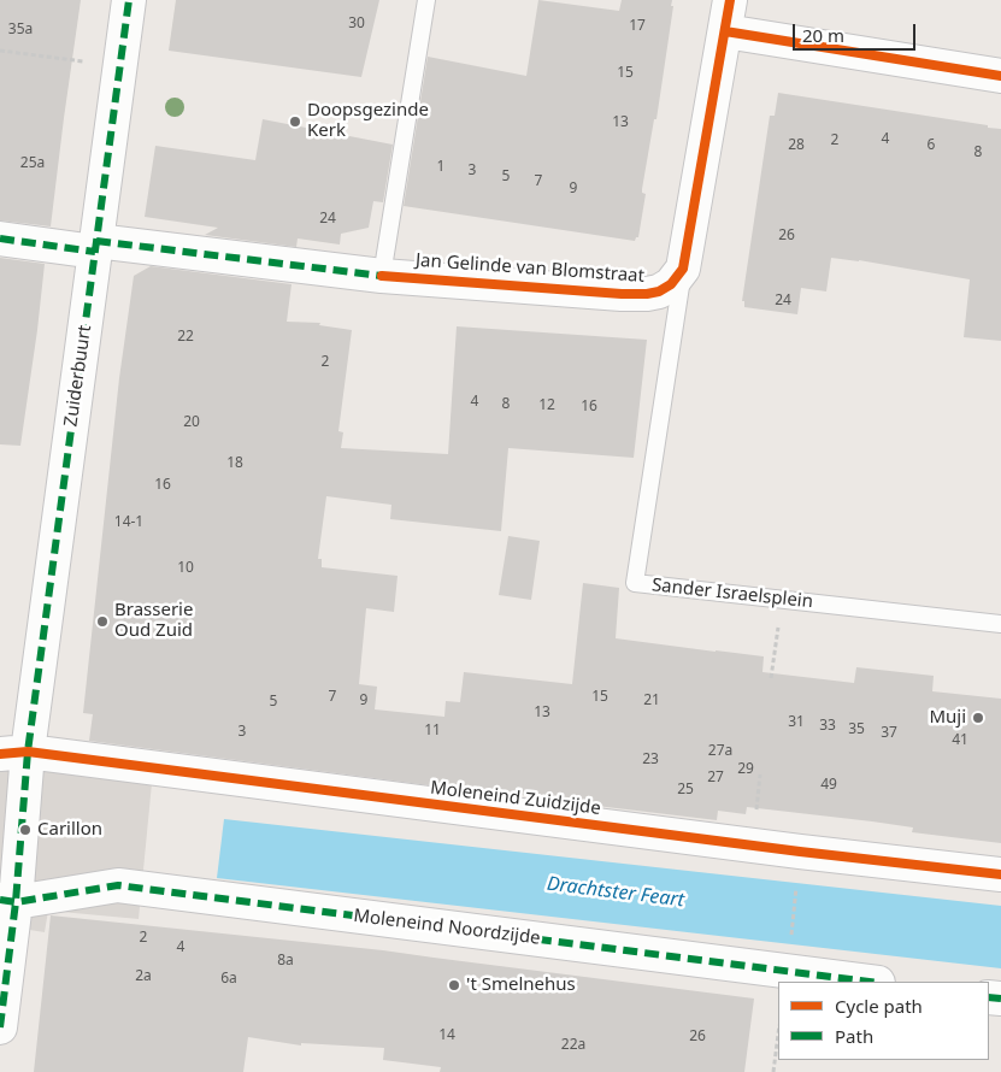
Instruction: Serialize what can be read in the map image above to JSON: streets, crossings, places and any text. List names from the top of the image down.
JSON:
{
  "streets": {
    "street": [
      "Jan Gelinde van Blomstraat",
      "Zuiderbuurt",
      "Moleneind Zuidzijde",
      "Moleneind Noordzijde"
    ],
    "lane": ["Sander Israelsplein"]
  },
  "crossings": [
    ["Jan Gelinde van Blomstraat", "Zuiderbuurt"],
    ["Jan Gelinde van Blomstraat", "Sander Israelsplein"],
    ["Zuiderbuurt", "Moleneind Zuidzijde"],
    ["Zuiderbuurt", "Moleneind Noordzijde"]
  ],
  "water": ["Drachtster Feart"],
  "places": [
    "Doopsgezinde Kerk",
    "Brasserie Oud Zuid",
    "Muji",
    "Carillon",
    "'t Smelnehus"
  ],
  "house_numbers": [
    "30",
    "17",
    "35a",
    "15",
    "13",
    "4",
    "2",
    "28",
    "6",
    "8",
    "25a",
    "1",
    "3",
    "5",
    "7",
    "9",
    "24",
    "26",
    "24",
    "22",
    "2",
    "4",
    "8",
    "12",
    "16",
    "20",
    "18",
    "16",
    "14-1",
    "10",
    "7",
    "15",
    "9",
    "21",
    "5",
    "13",
    "31",
    "33",
    "35",
    "11",
    "3",
    "37",
    "41",
    "27a",
    "23",
    "29",
    "27",
    "49",
    "25",
    "2",
    "4",
    "8a",
    "2a",
    "6a",
    "14",
    "26",
    "22a"
  ],
  "legend": ["Cycle path", "Path"],
  "scale_bar": "20 m"
}
